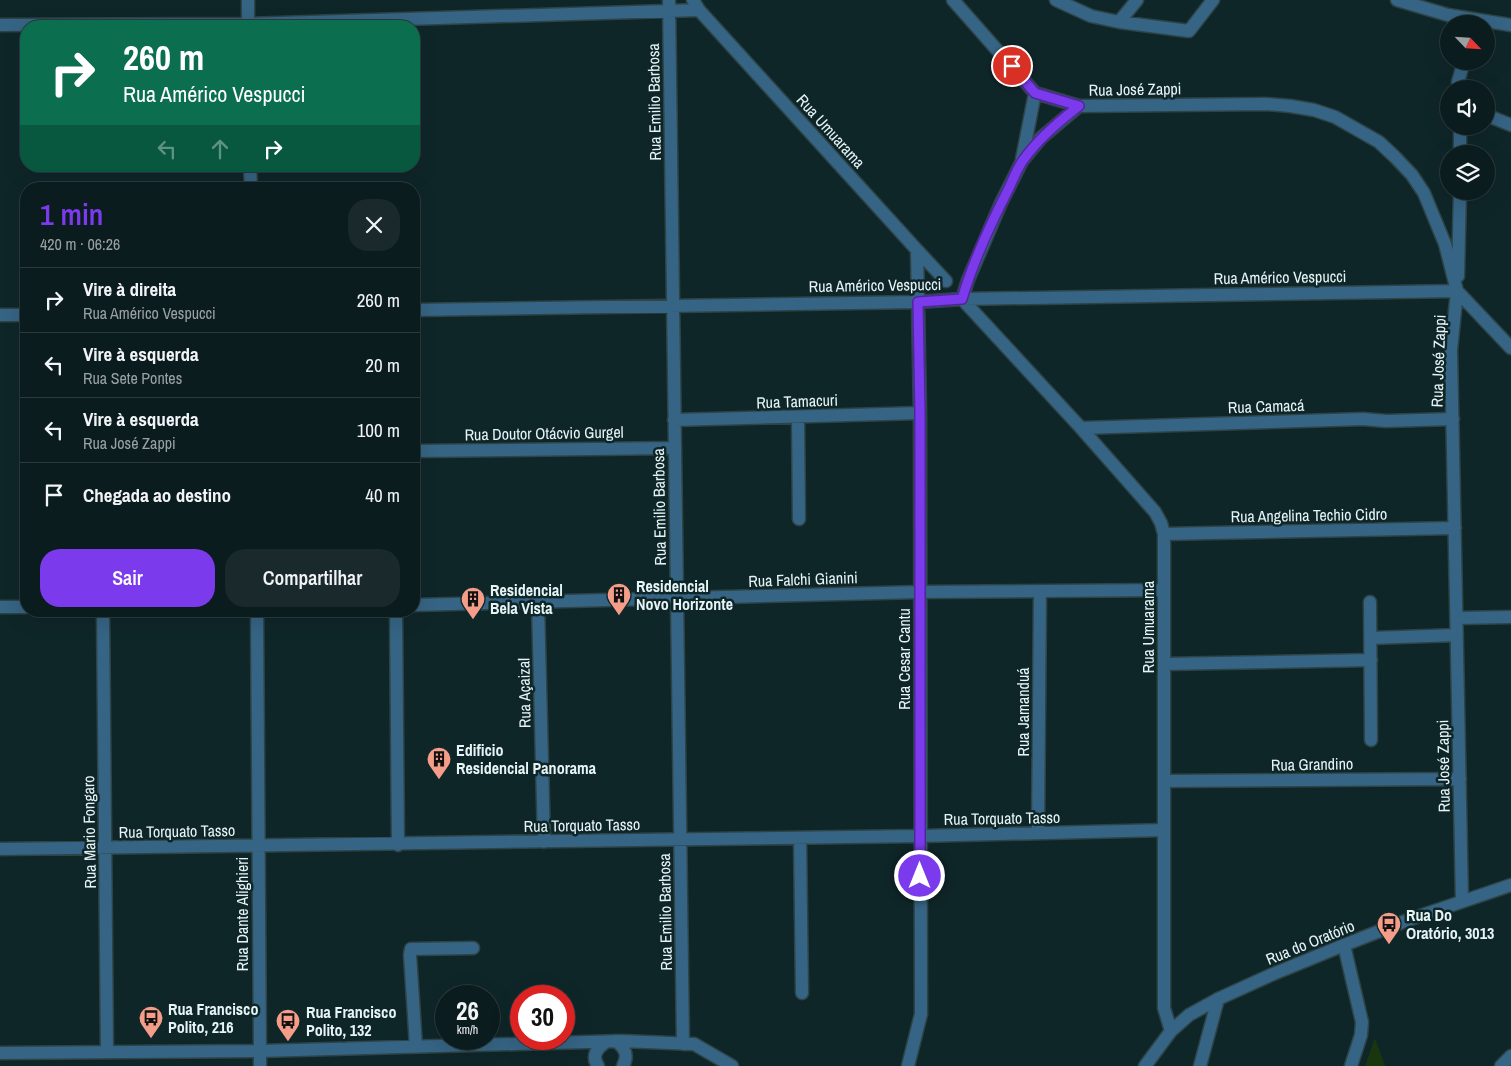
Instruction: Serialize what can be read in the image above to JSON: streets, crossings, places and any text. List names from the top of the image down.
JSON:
{
  "streets": {
    "street": [
      "Rua José Zappi",
      "Rua Emilio Barbosa",
      "Rua Umuarama",
      "Rua Américo Vespucci",
      "Rua Tamacuri",
      "Rua Camacá",
      "Rua Doutor Otácvio Gurgel",
      "Rua Angelina Techio Cidro",
      "Rua Falchi Gianini",
      "Rua Cesar Cantu",
      "Rua Açaizal",
      "Rua Jamanduá",
      "Rua Grandino",
      "Rua Torquato Tasso",
      "Rua Mario Fongaro",
      "Rua Dante Alighieri",
      "Rua do Oratório"
    ]
  },
  "crossings": [
    ["Rua José Zappi", "Rua Américo Vespucci"],
    ["Rua José Zappi", "Rua Camacá"],
    ["Rua José Zappi", "Rua Angelina Techio Cidro"],
    ["Rua José Zappi", "Rua Grandino"],
    ["Rua José Zappi", "Rua do Oratório"],
    ["Rua Emilio Barbosa", "Rua Américo Vespucci"],
    ["Rua Emilio Barbosa", "Rua Tamacuri"],
    ["Rua Emilio Barbosa", "Rua Doutor Otácvio Gurgel"],
    ["Rua Emilio Barbosa", "Rua Falchi Gianini"],
    ["Rua Emilio Barbosa", "Rua Torquato Tasso"],
    ["Rua Umuarama", "Rua Américo Vespucci"],
    ["Rua Umuarama", "Rua Camacá"],
    ["Rua Umuarama", "Rua Angelina Techio Cidro"],
    ["Rua Umuarama", "Rua Falchi Gianini"],
    ["Rua Umuarama", "Rua Cesar Cantu"],
    ["Rua Umuarama", "Rua Grandino"],
    ["Rua Umuarama", "Rua Torquato Tasso"],
    ["Rua Umuarama", "Rua do Oratório"],
    ["Rua Américo Vespucci", "Rua Cesar Cantu"],
    ["Rua Tamacuri", "Rua Cesar Cantu"],
    ["Rua Falchi Gianini", "Rua Cesar Cantu"],
    ["Rua Falchi Gianini", "Rua Açaizal"],
    ["Rua Falchi Gianini", "Rua Jamanduá"],
    ["Rua Cesar Cantu", "Rua Torquato Tasso"],
    ["Rua Açaizal", "Rua Torquato Tasso"],
    ["Rua Jamanduá", "Rua Torquato Tasso"],
    ["Rua Torquato Tasso", "Rua Mario Fongaro"],
    ["Rua Torquato Tasso", "Rua Dante Alighieri"]
  ],
  "places": {
    "building": ["Residencial Novo Horizonte", "Residencial Bela Vista", "Edificio Residencial Panorama"],
    "bus stop": ["Rua Do Oratório, 3013", "Rua Francisco Polito, 216", "Rua Francisco Polito, 132"]
  },
  "north": "bottom right",
  "page": {
    "turn": ["260 m", "Rua Américo Vespucci"],
    "heading": ["1 min", "420 m · 06:26"],
    "list": [
      {
        "name": "Vire à direita",
        "note": "Rua Américo Vespucci",
        "value": "260 m"
      },
      {
        "name": "Vire à esquerda",
        "note": "Rua Sete Pontes",
        "value": "20 m"
      },
      {
        "name": "Vire à esquerda",
        "note": "Rua José Zappi",
        "value": "100 m"
      },
      {
        "name": "Chegada ao destino",
        "value": "40 m"
      }
    ],
    "buttons": ["Sair", "Compartilhar"],
    "speed": "26 km/h",
    "limit": "30"
  }
}
